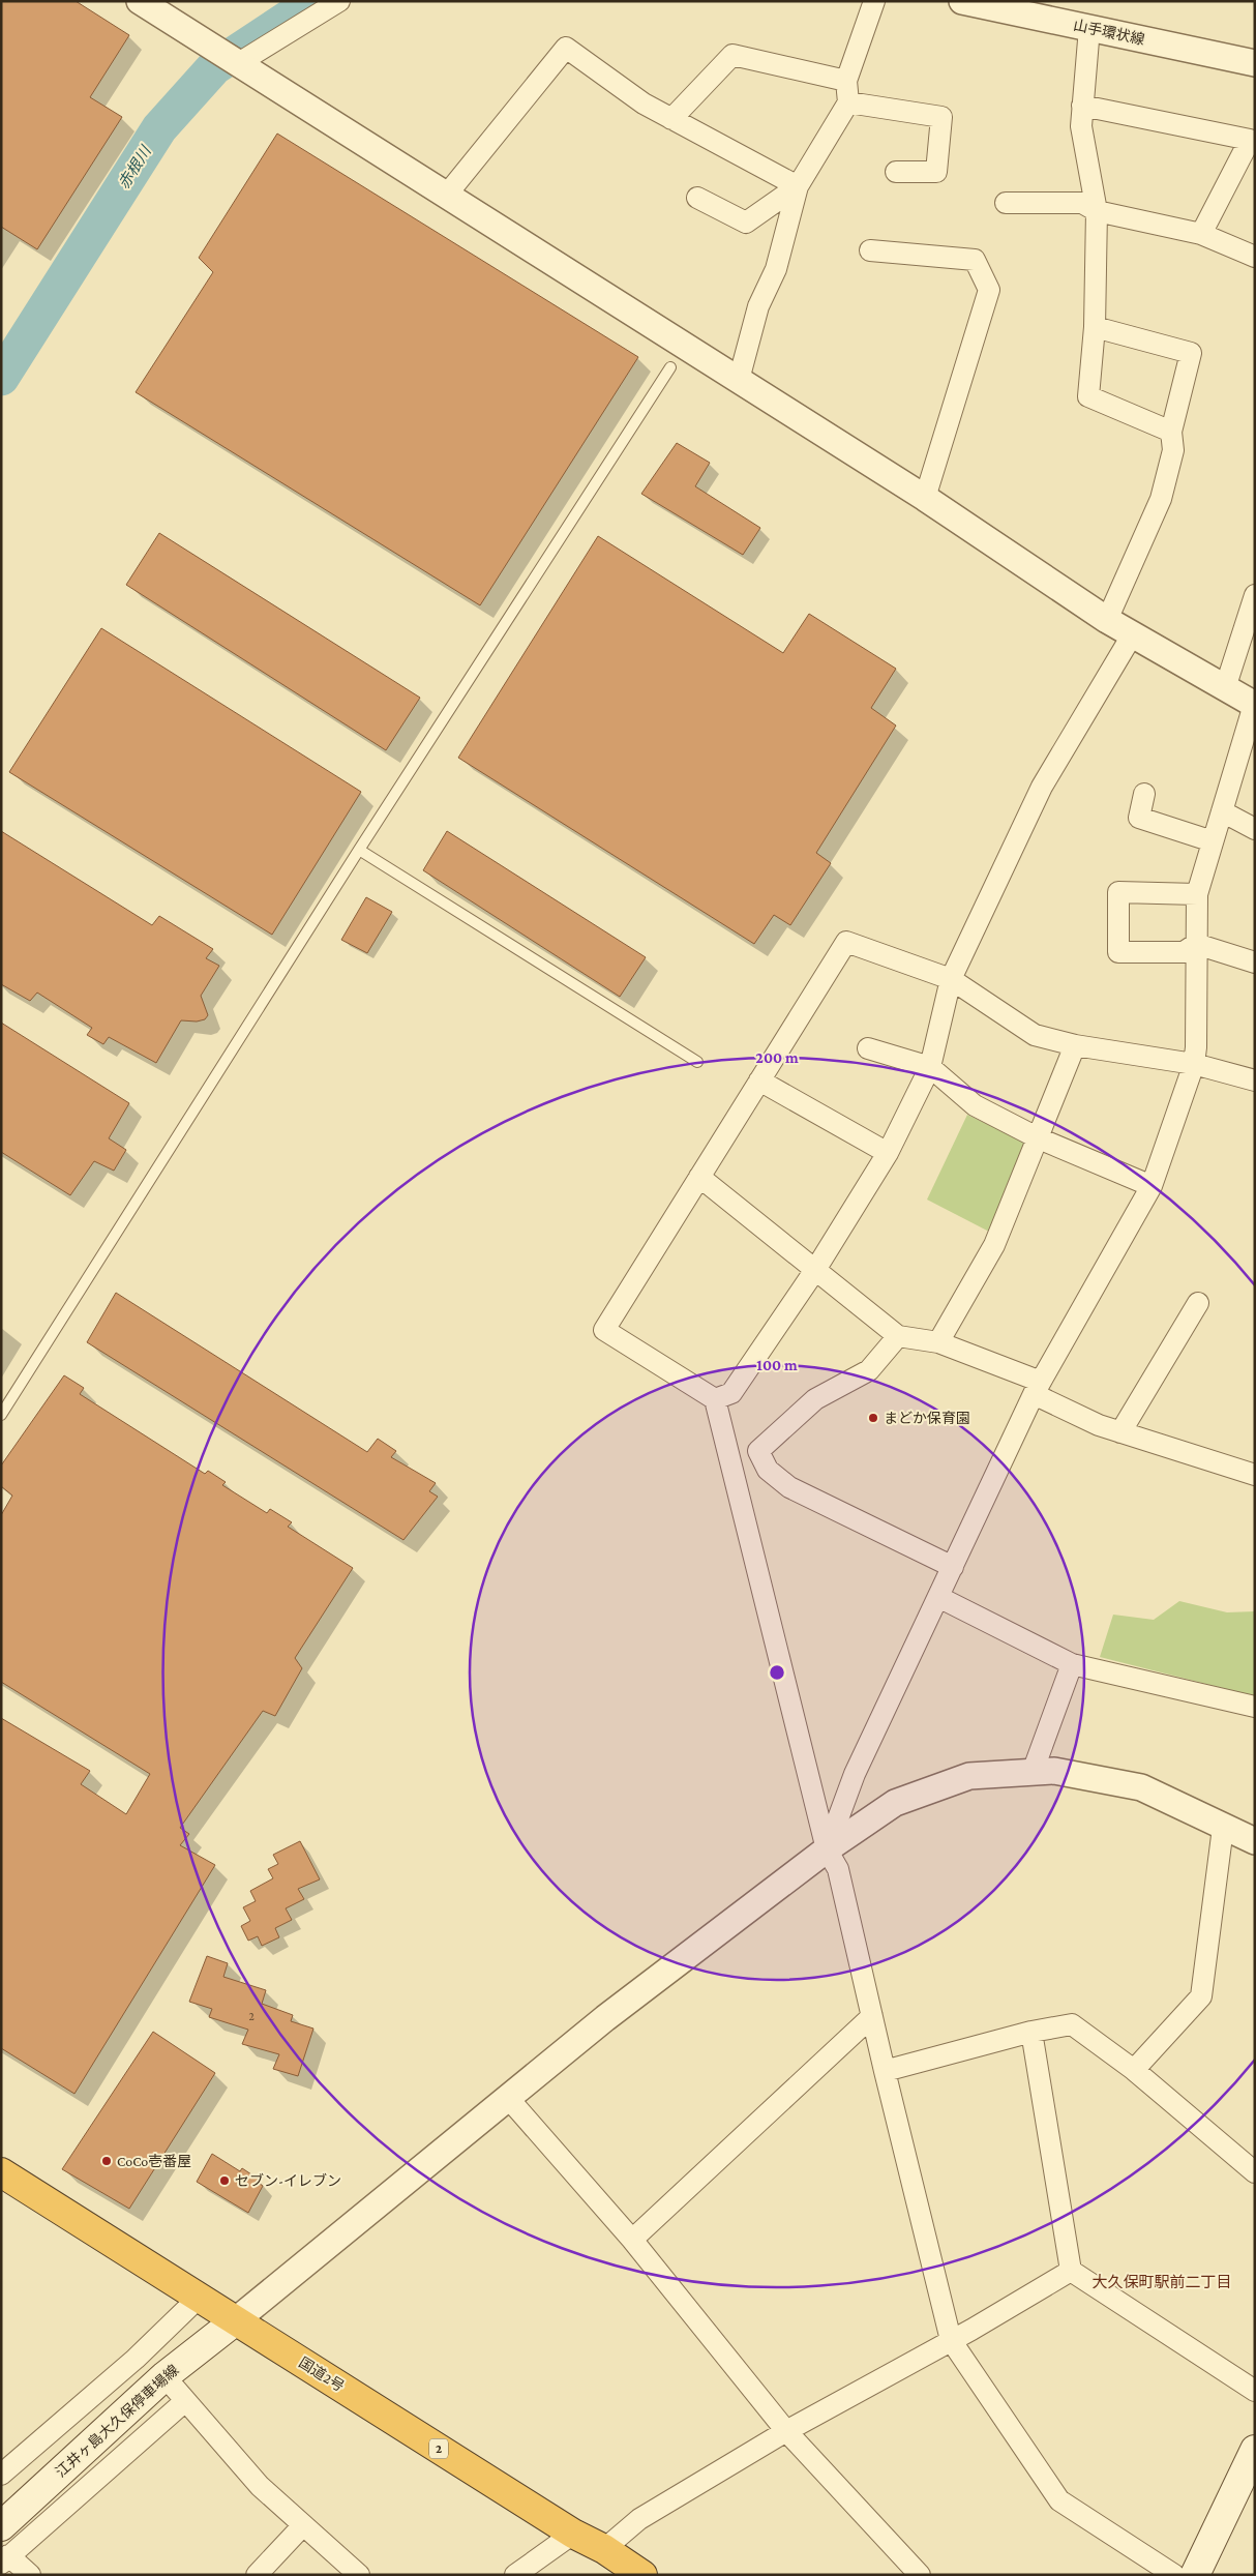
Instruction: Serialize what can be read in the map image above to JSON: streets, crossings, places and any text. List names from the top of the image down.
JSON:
{
  "streets": {
    "highway": ["国道2号", "2"],
    "main road": ["江井ヶ島大久保停車場線"],
    "street": ["山手環状線"]
  },
  "crossings": [
    ["国道2号", "江井ヶ島大久保停車場線"]
  ],
  "districts": ["大久保町駅前二丁目"],
  "water": ["赤根川"],
  "places": ["まどか保育園", "CoCo壱番屋", "セブン-イレブン"],
  "house_numbers": ["2"],
  "rings": ["200 m", "100 m"]
}
